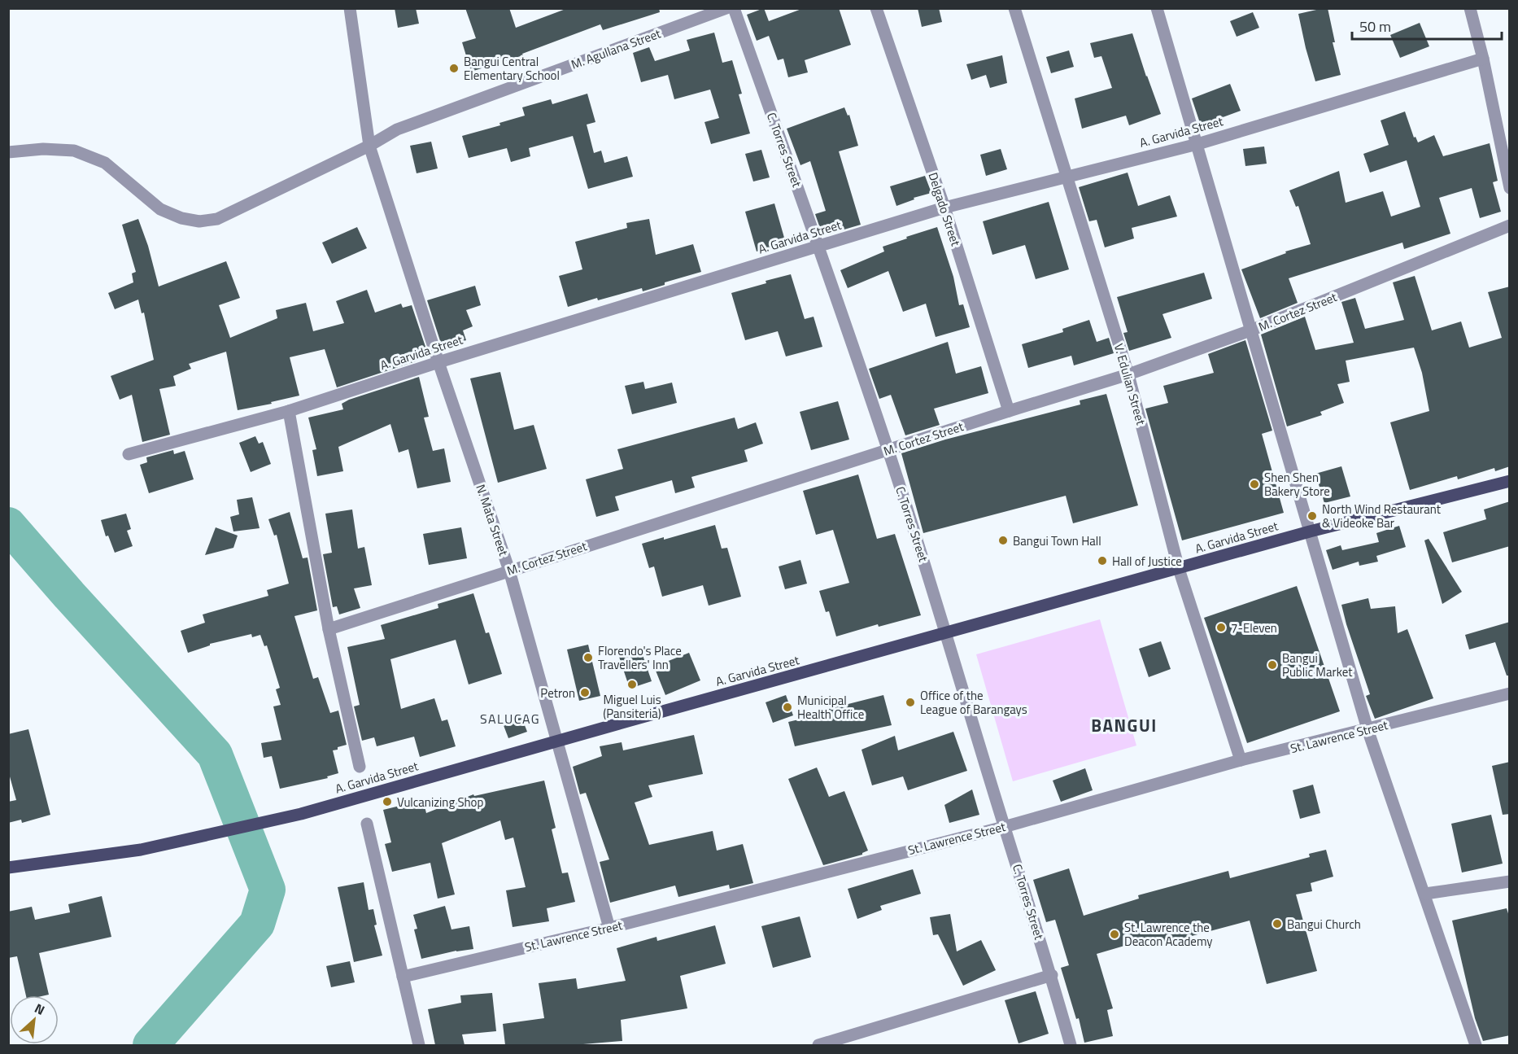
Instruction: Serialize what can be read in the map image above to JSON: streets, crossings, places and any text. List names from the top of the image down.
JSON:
{
  "streets": {
    "main road": ["A. Garvida Street"],
    "street": [
      "M. Agullana Street",
      "C. Torres Street",
      "Delgado Street",
      "M. Cortez Street",
      "V. Edulian Street",
      "N. Mata Street",
      "St. Lawrence Street"
    ]
  },
  "crossings": [
    ["M. Agullana Street", "N. Mata Street"],
    ["A. Garvida Street", "C. Torres Street"],
    ["A. Garvida Street", "Delgado Street"],
    ["A. Garvida Street", "V. Edulian Street"],
    ["A. Garvida Street", "N. Mata Street"],
    ["C. Torres Street", "M. Cortez Street"],
    ["C. Torres Street", "St. Lawrence Street"],
    ["Delgado Street", "M. Cortez Street"],
    ["M. Cortez Street", "V. Edulian Street"],
    ["M. Cortez Street", "N. Mata Street"],
    ["V. Edulian Street", "St. Lawrence Street"],
    ["N. Mata Street", "St. Lawrence Street"]
  ],
  "districts": ["SALUCAG", "BANGUI"],
  "places": [
    "Bangui Central Elementary School",
    "Shen Shen Bakery Store",
    "North Wind Restaurant & Videoke Bar",
    "Bangui Town Hall",
    "Hall of Justice",
    "7-Eleven",
    "Florendo's Place Travellers' Inn",
    "Bangui Public Market",
    "Miguel Luis (Pansiteria)",
    "Petron",
    "Office of the League of Barangays",
    "Municipal Health Office",
    "Vulcanizing Shop",
    "Bangui Church",
    "St. Lawrence the Deacon Academy"
  ],
  "scale_bar": "50 m",
  "north": "top right"
}
